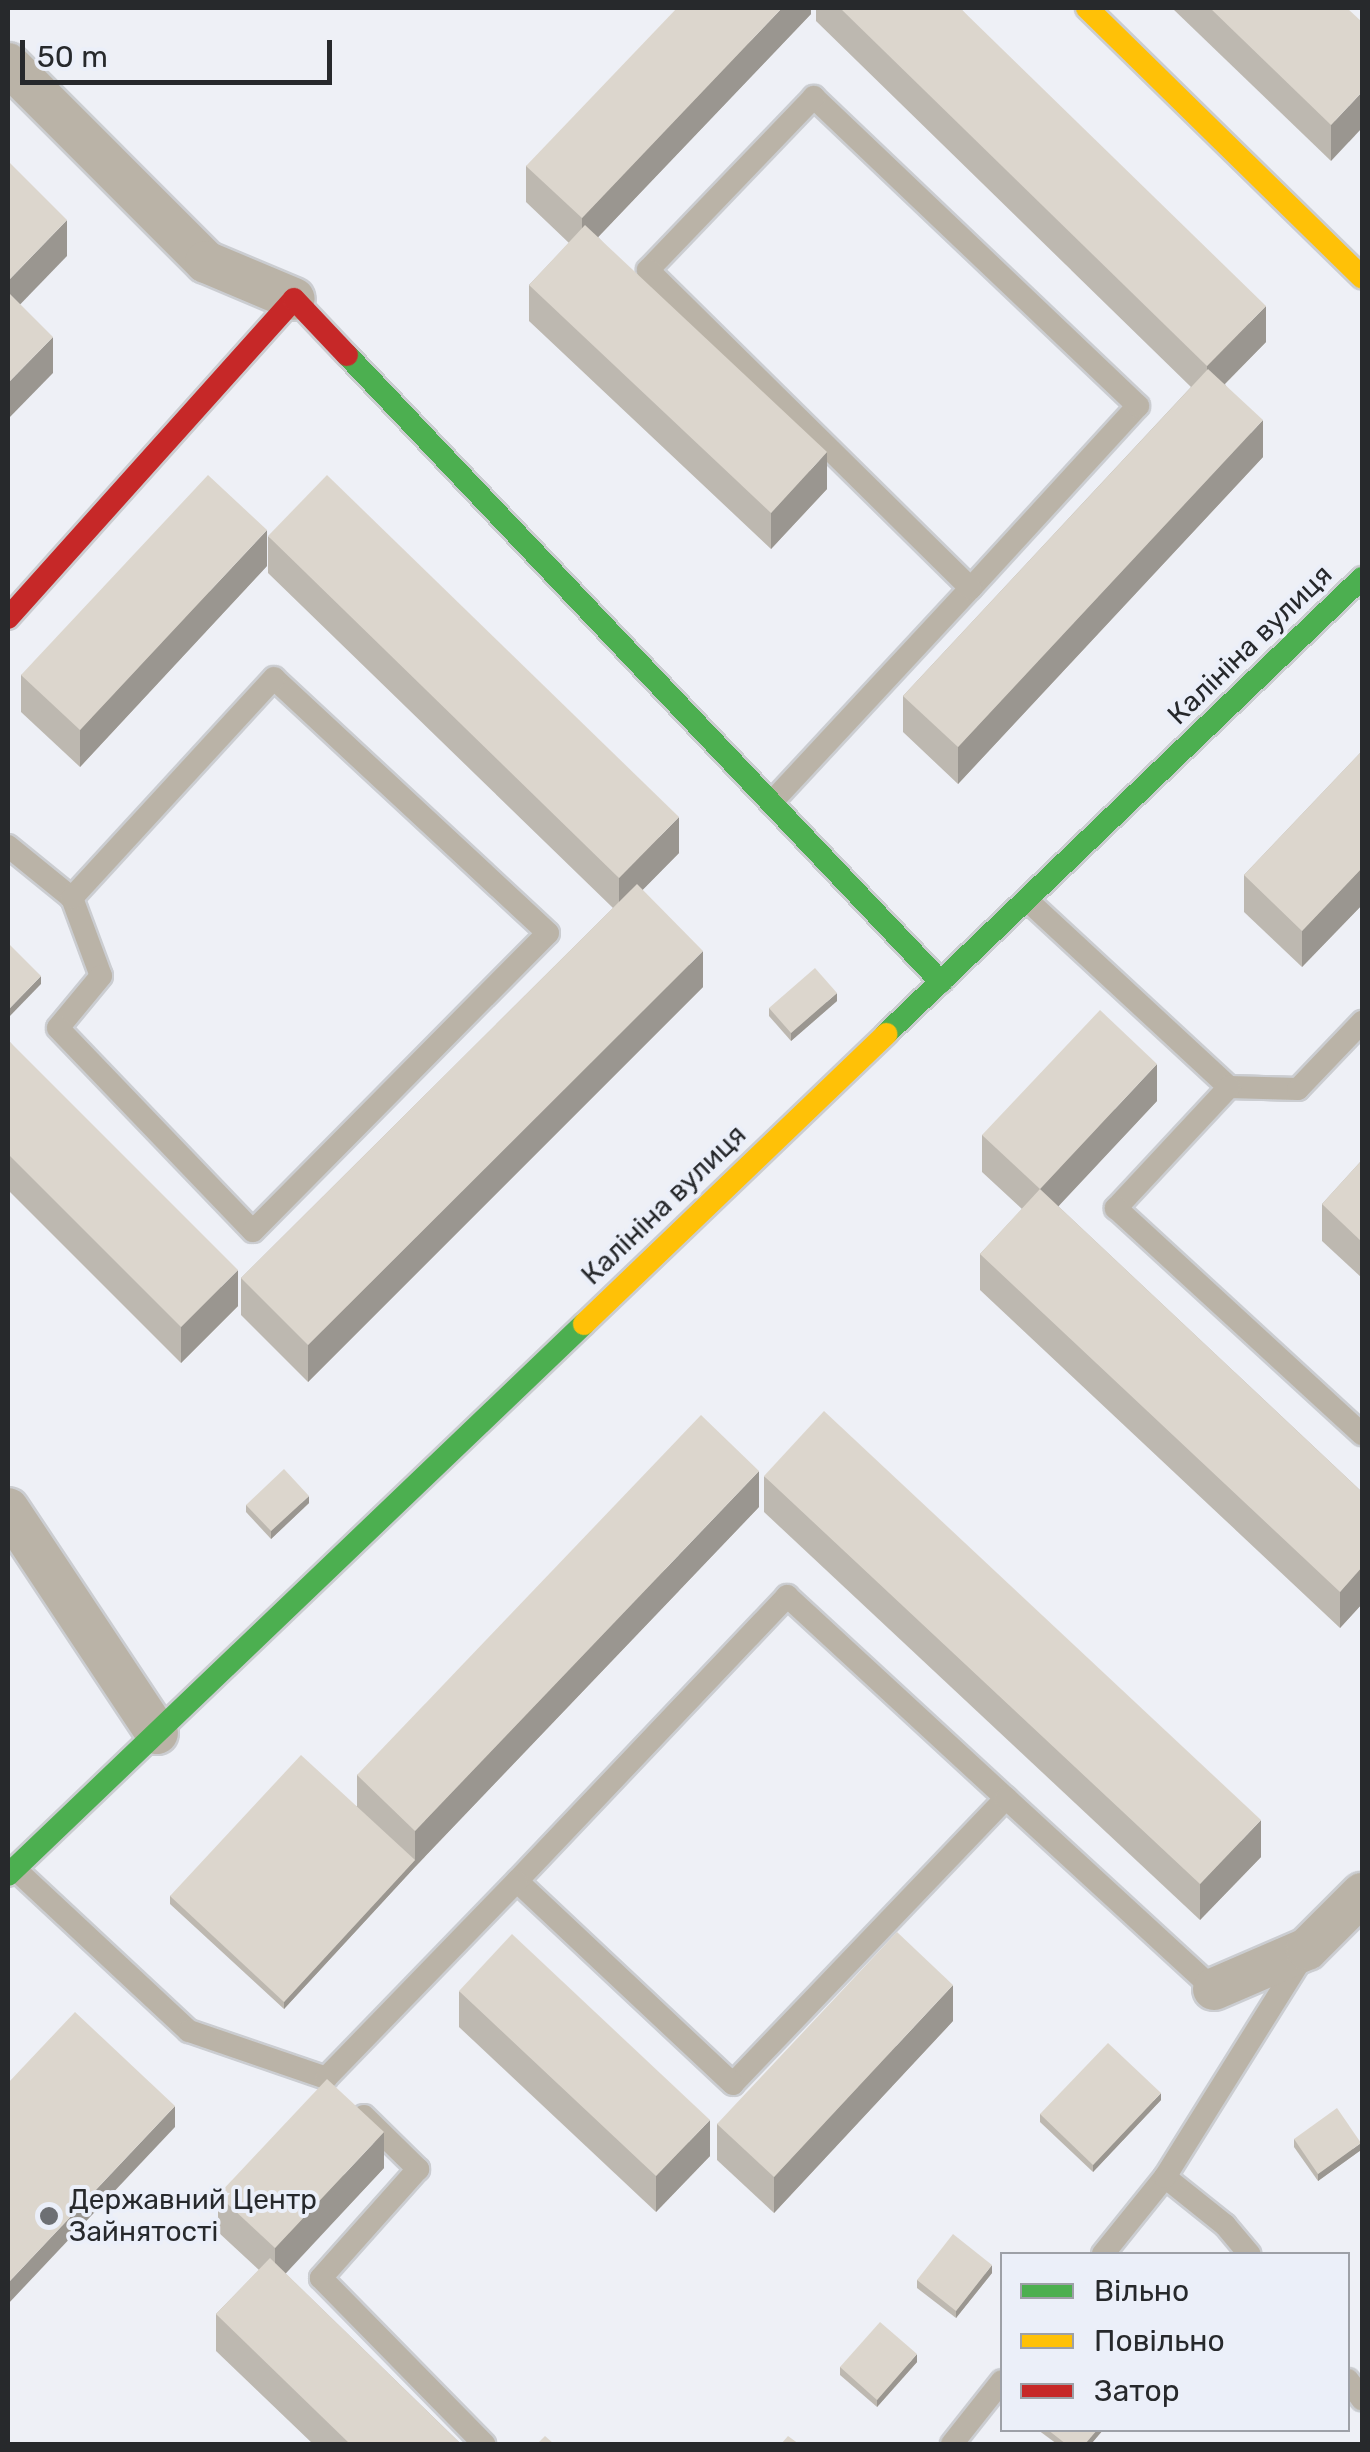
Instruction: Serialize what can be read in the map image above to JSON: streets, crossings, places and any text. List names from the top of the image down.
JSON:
{
  "streets": {
    "street": ["Калініна вулиця"]
  },
  "places": ["Державний Центр Зайнятості"],
  "legend": ["Вільно", "Повільно", "Затор"],
  "scale_bar": "50 m"
}
